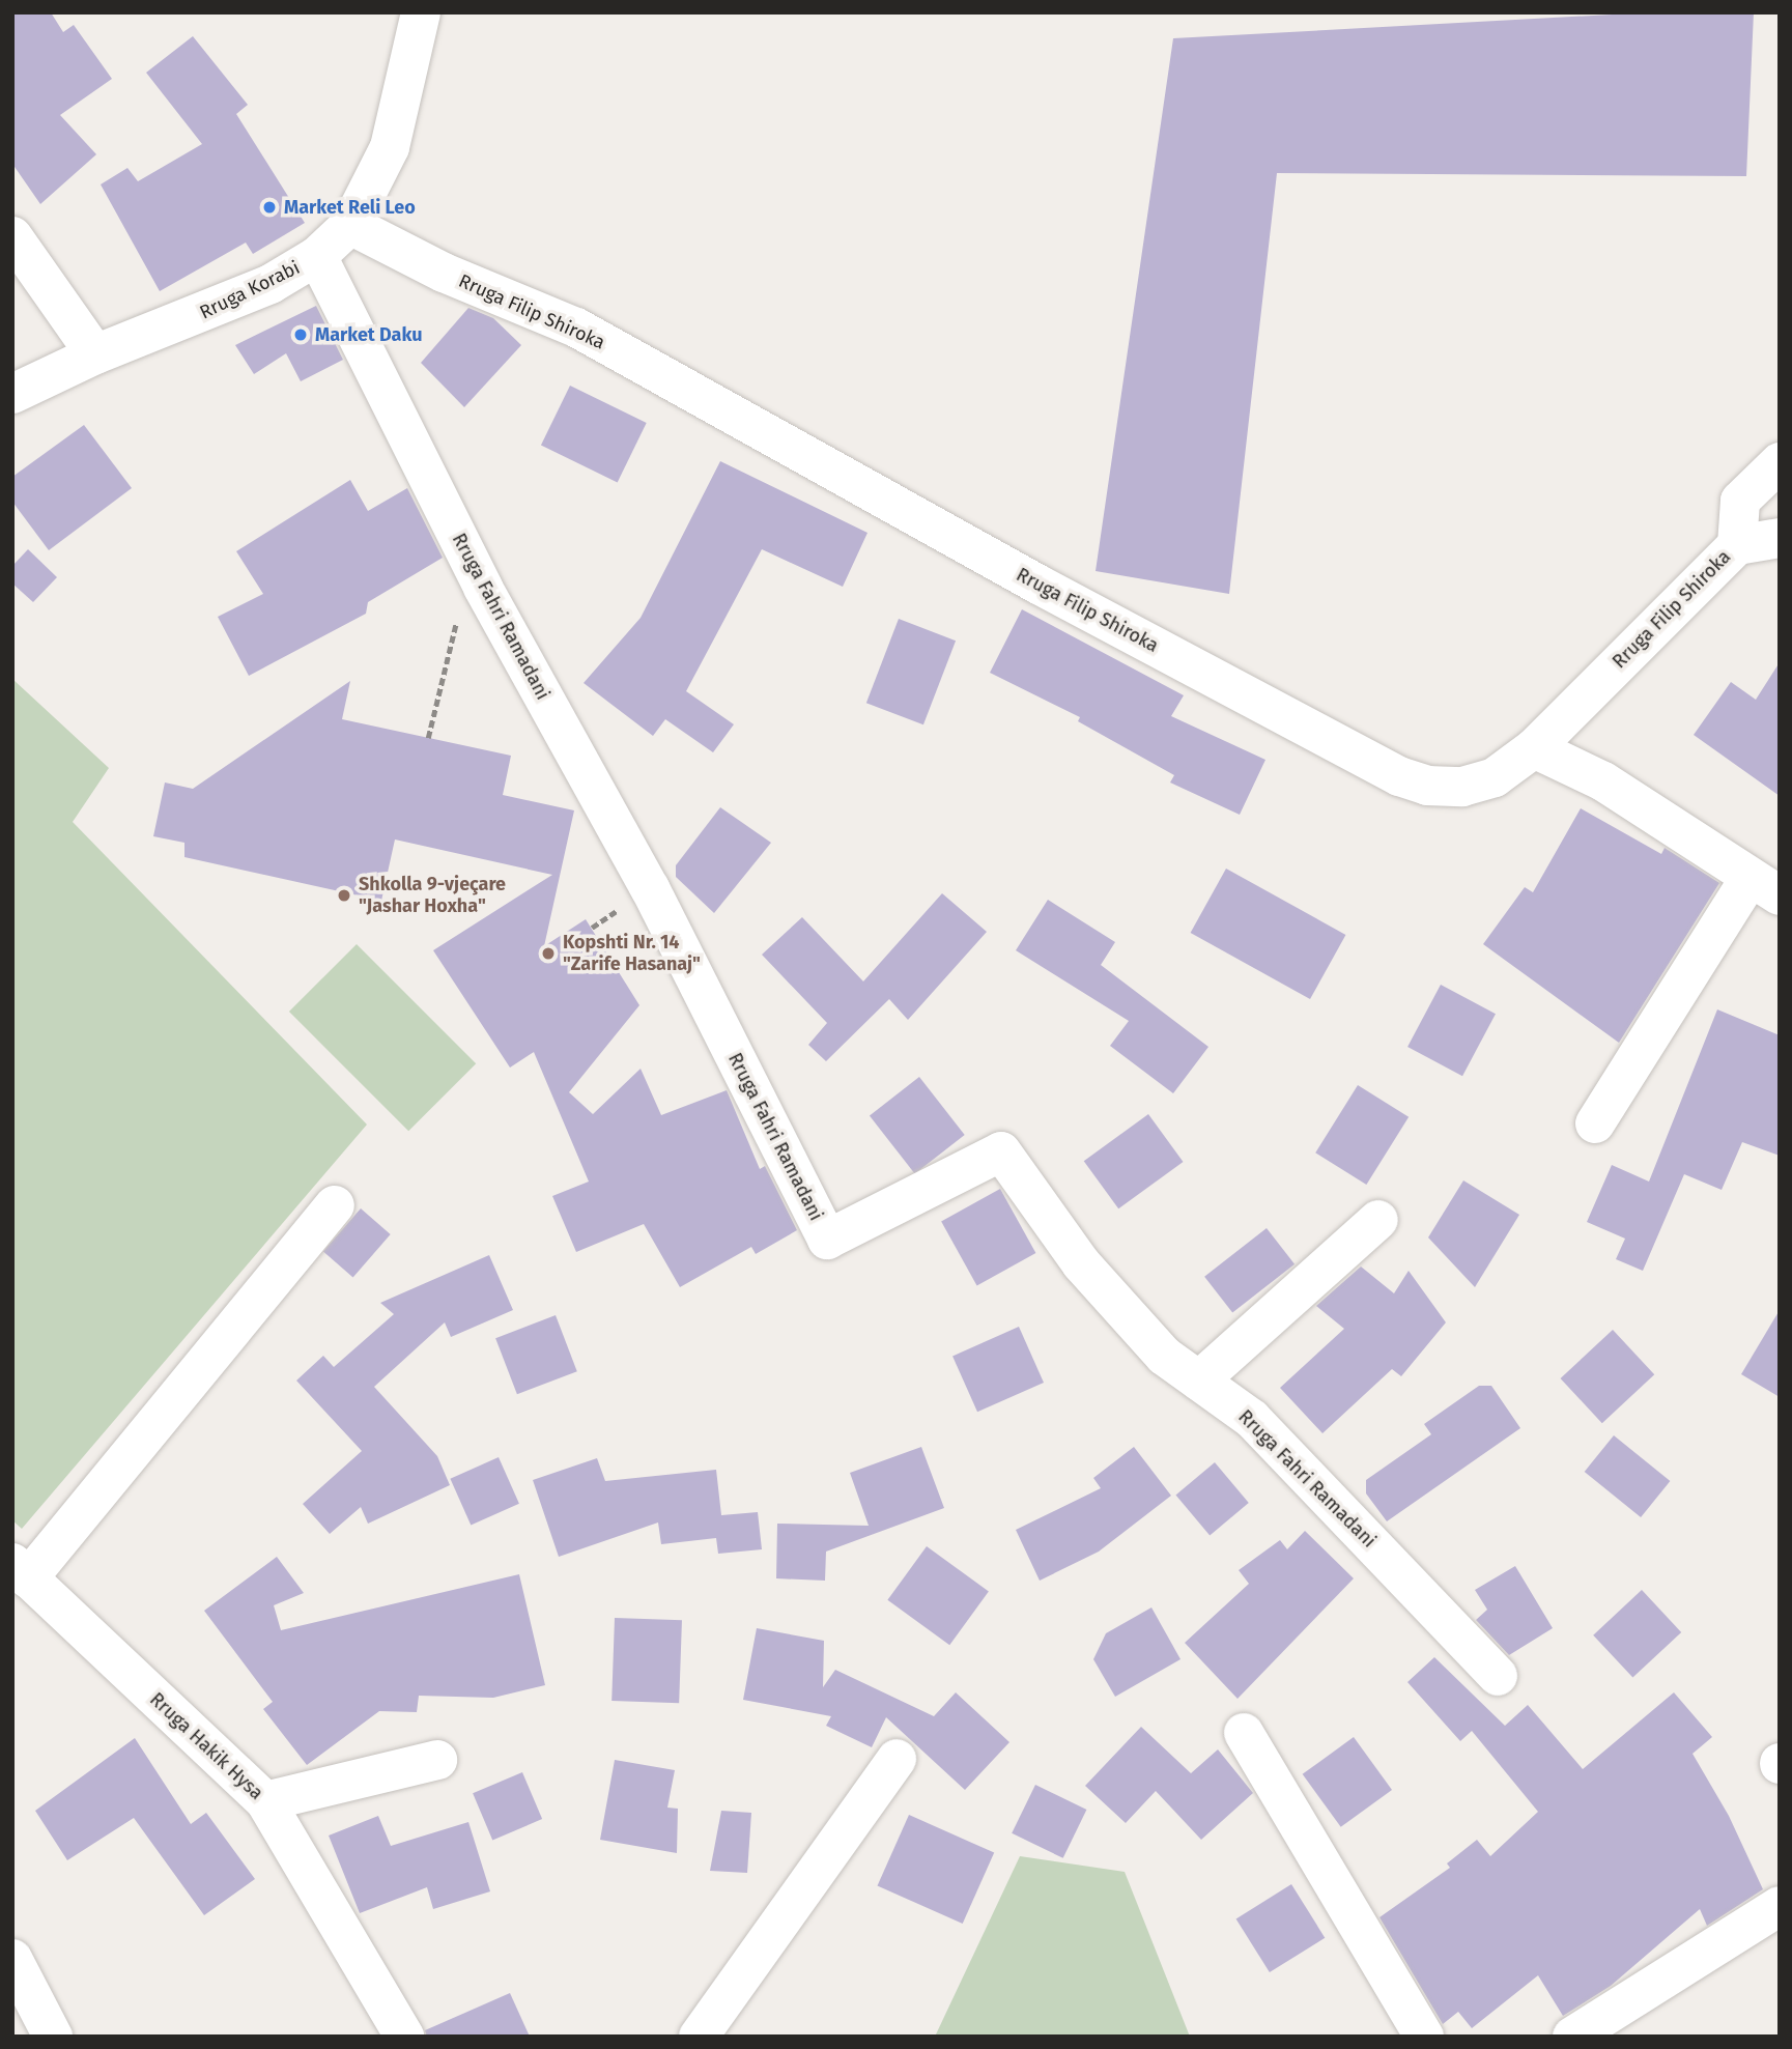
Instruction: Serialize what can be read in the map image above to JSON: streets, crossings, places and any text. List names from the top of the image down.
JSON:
{
  "streets": {
    "street": [
      "Rruga Korabi",
      "Rruga Filip Shiroka",
      "Rruga Fahri Ramadani",
      "Rruga Hakik Hysa"
    ]
  },
  "crossings": [
    ["Rruga Korabi", "Rruga Filip Shiroka"],
    ["Rruga Korabi", "Rruga Fahri Ramadani"]
  ],
  "places": [
    "Market Reli Leo",
    "Market Daku",
    "Shkolla 9-vjeçare \"Jashar Hoxha\"",
    "Kopshti Nr. 14 \"Zarife Hasanaj\""
  ]
}
